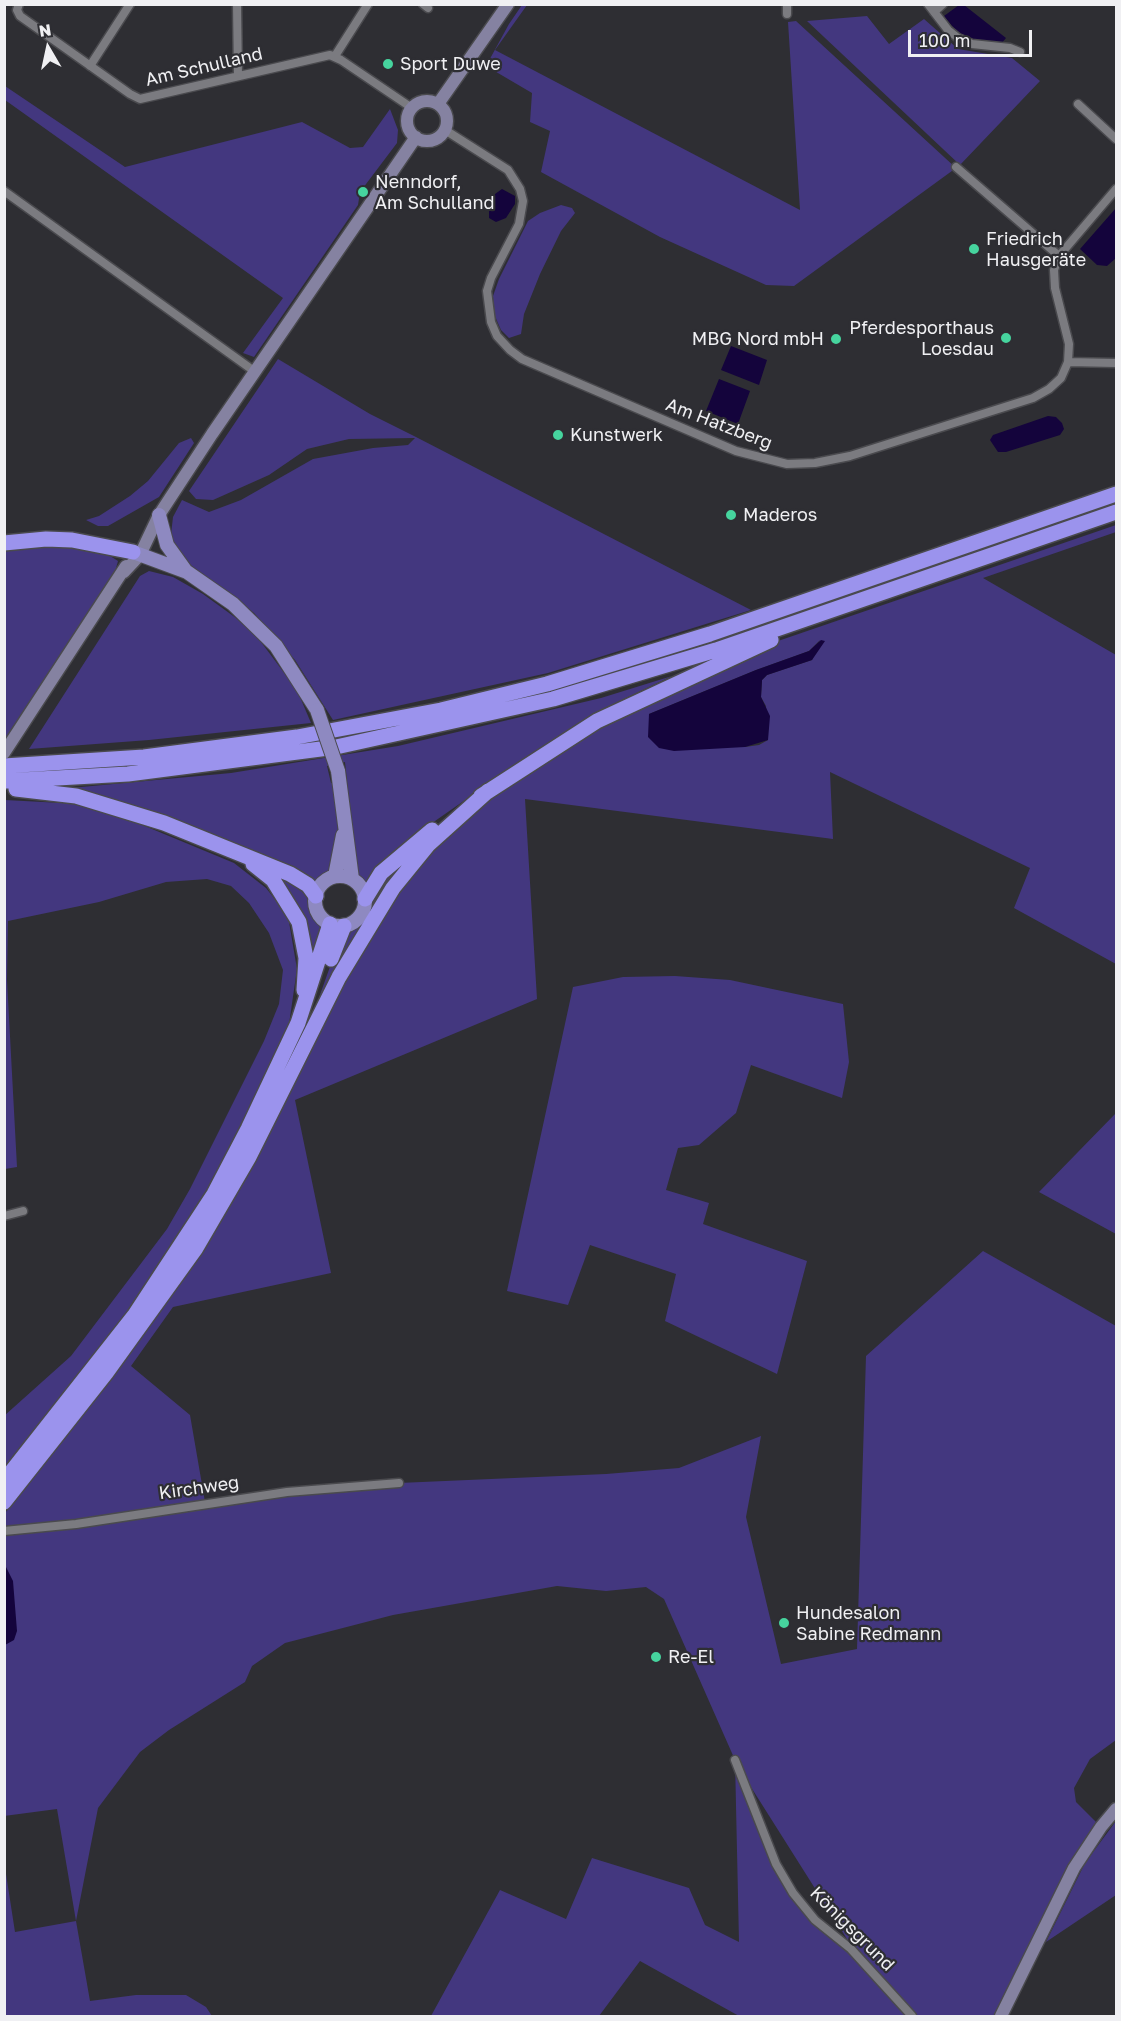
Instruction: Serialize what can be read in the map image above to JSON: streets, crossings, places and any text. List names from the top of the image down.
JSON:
{
  "streets": {
    "street": [
      "Am Schulland",
      "Am Hatzberg",
      "Kirchweg",
      "Königsgrund"
    ]
  },
  "places": [
    "Sport Duwe",
    "Nenndorf, Am Schulland",
    "Friedrich Hausgeräte",
    "Pferdesporthaus Loesdau",
    "MBG Nord mbH",
    "Kunstwerk",
    "Maderos",
    "Hundesalon Sabine Redmann",
    "Re-El"
  ],
  "scale_bar": "100 m",
  "north": "top"
}
